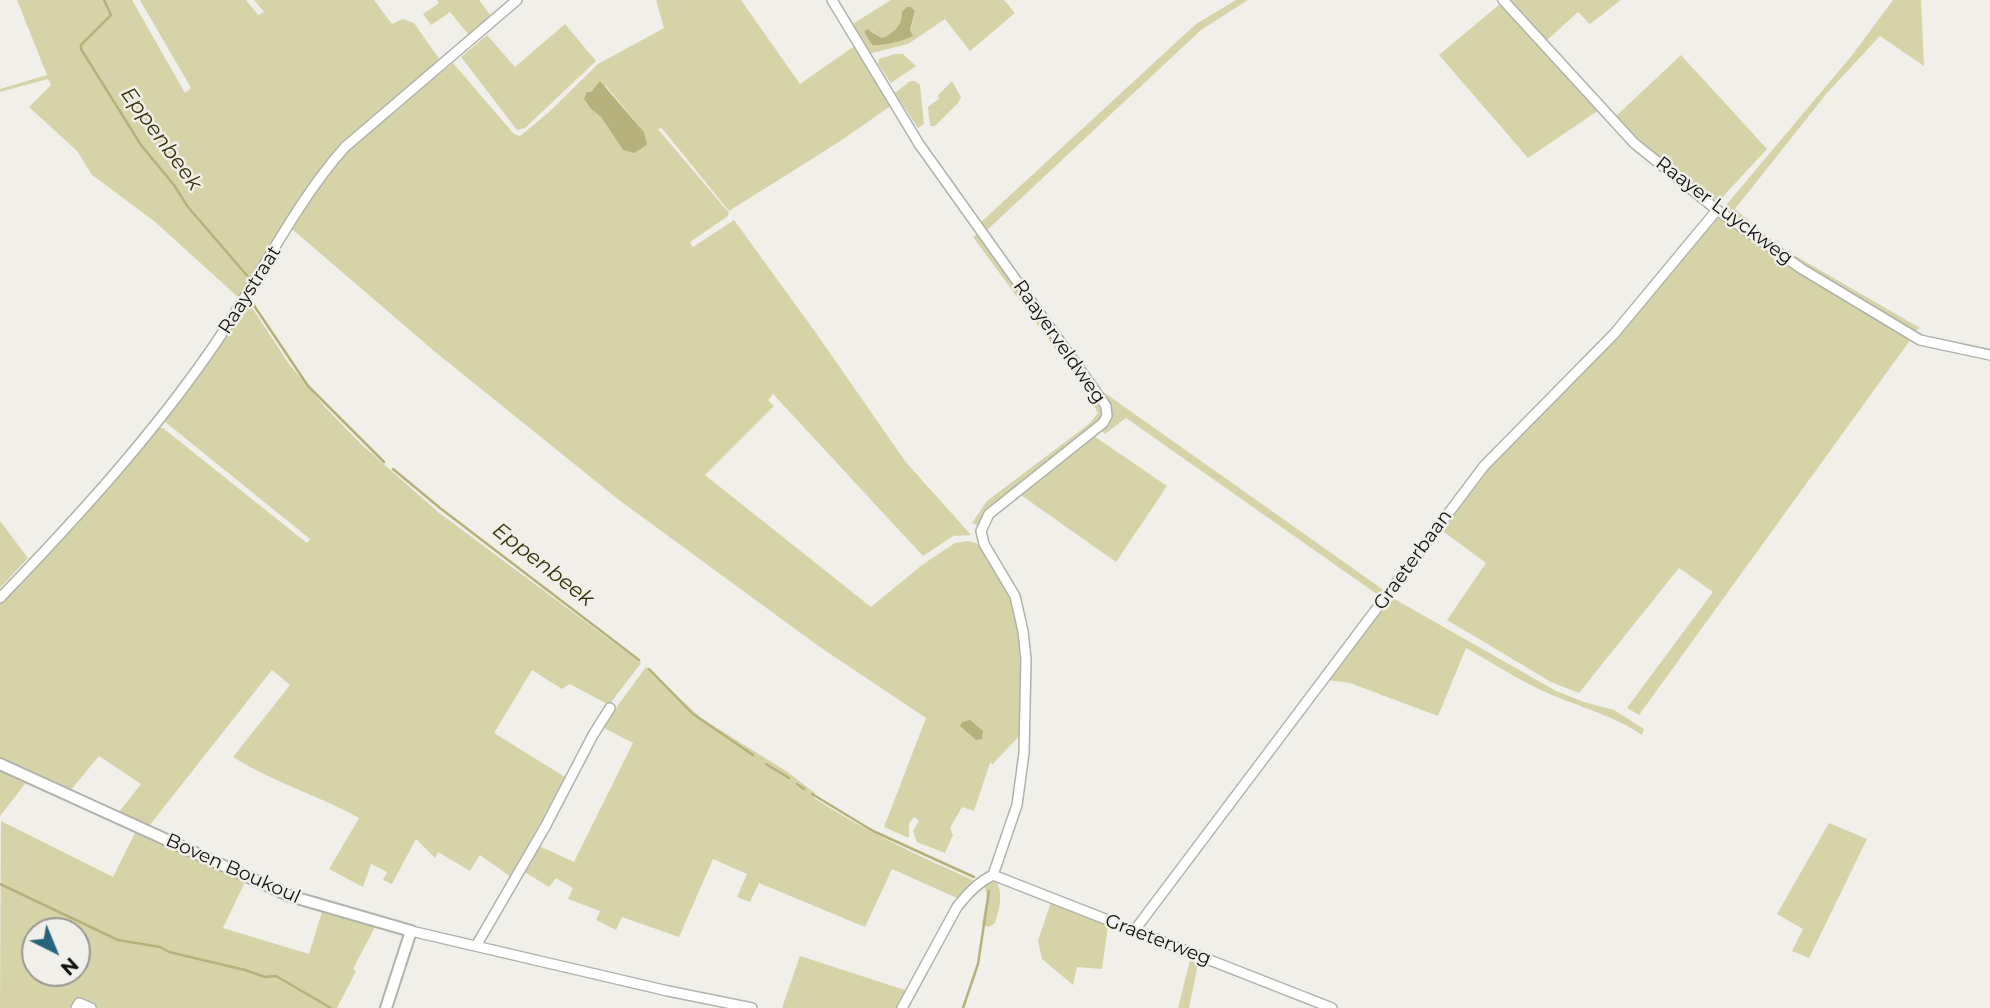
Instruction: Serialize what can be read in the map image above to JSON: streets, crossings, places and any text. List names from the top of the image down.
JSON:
{
  "streets": {
    "street": [
      "Raayer Luyckweg",
      "Raaystraat",
      "Raayerveldweg",
      "Graeterbaan",
      "Boven Boukoul",
      "Graeterweg"
    ]
  },
  "crossings": [
    ["Raayer Luyckweg", "Graeterbaan"],
    ["Raayerveldweg", "Graeterweg"],
    ["Graeterbaan", "Graeterweg"]
  ],
  "water": ["Eppenbeek"],
  "north": "bottom right"
}
